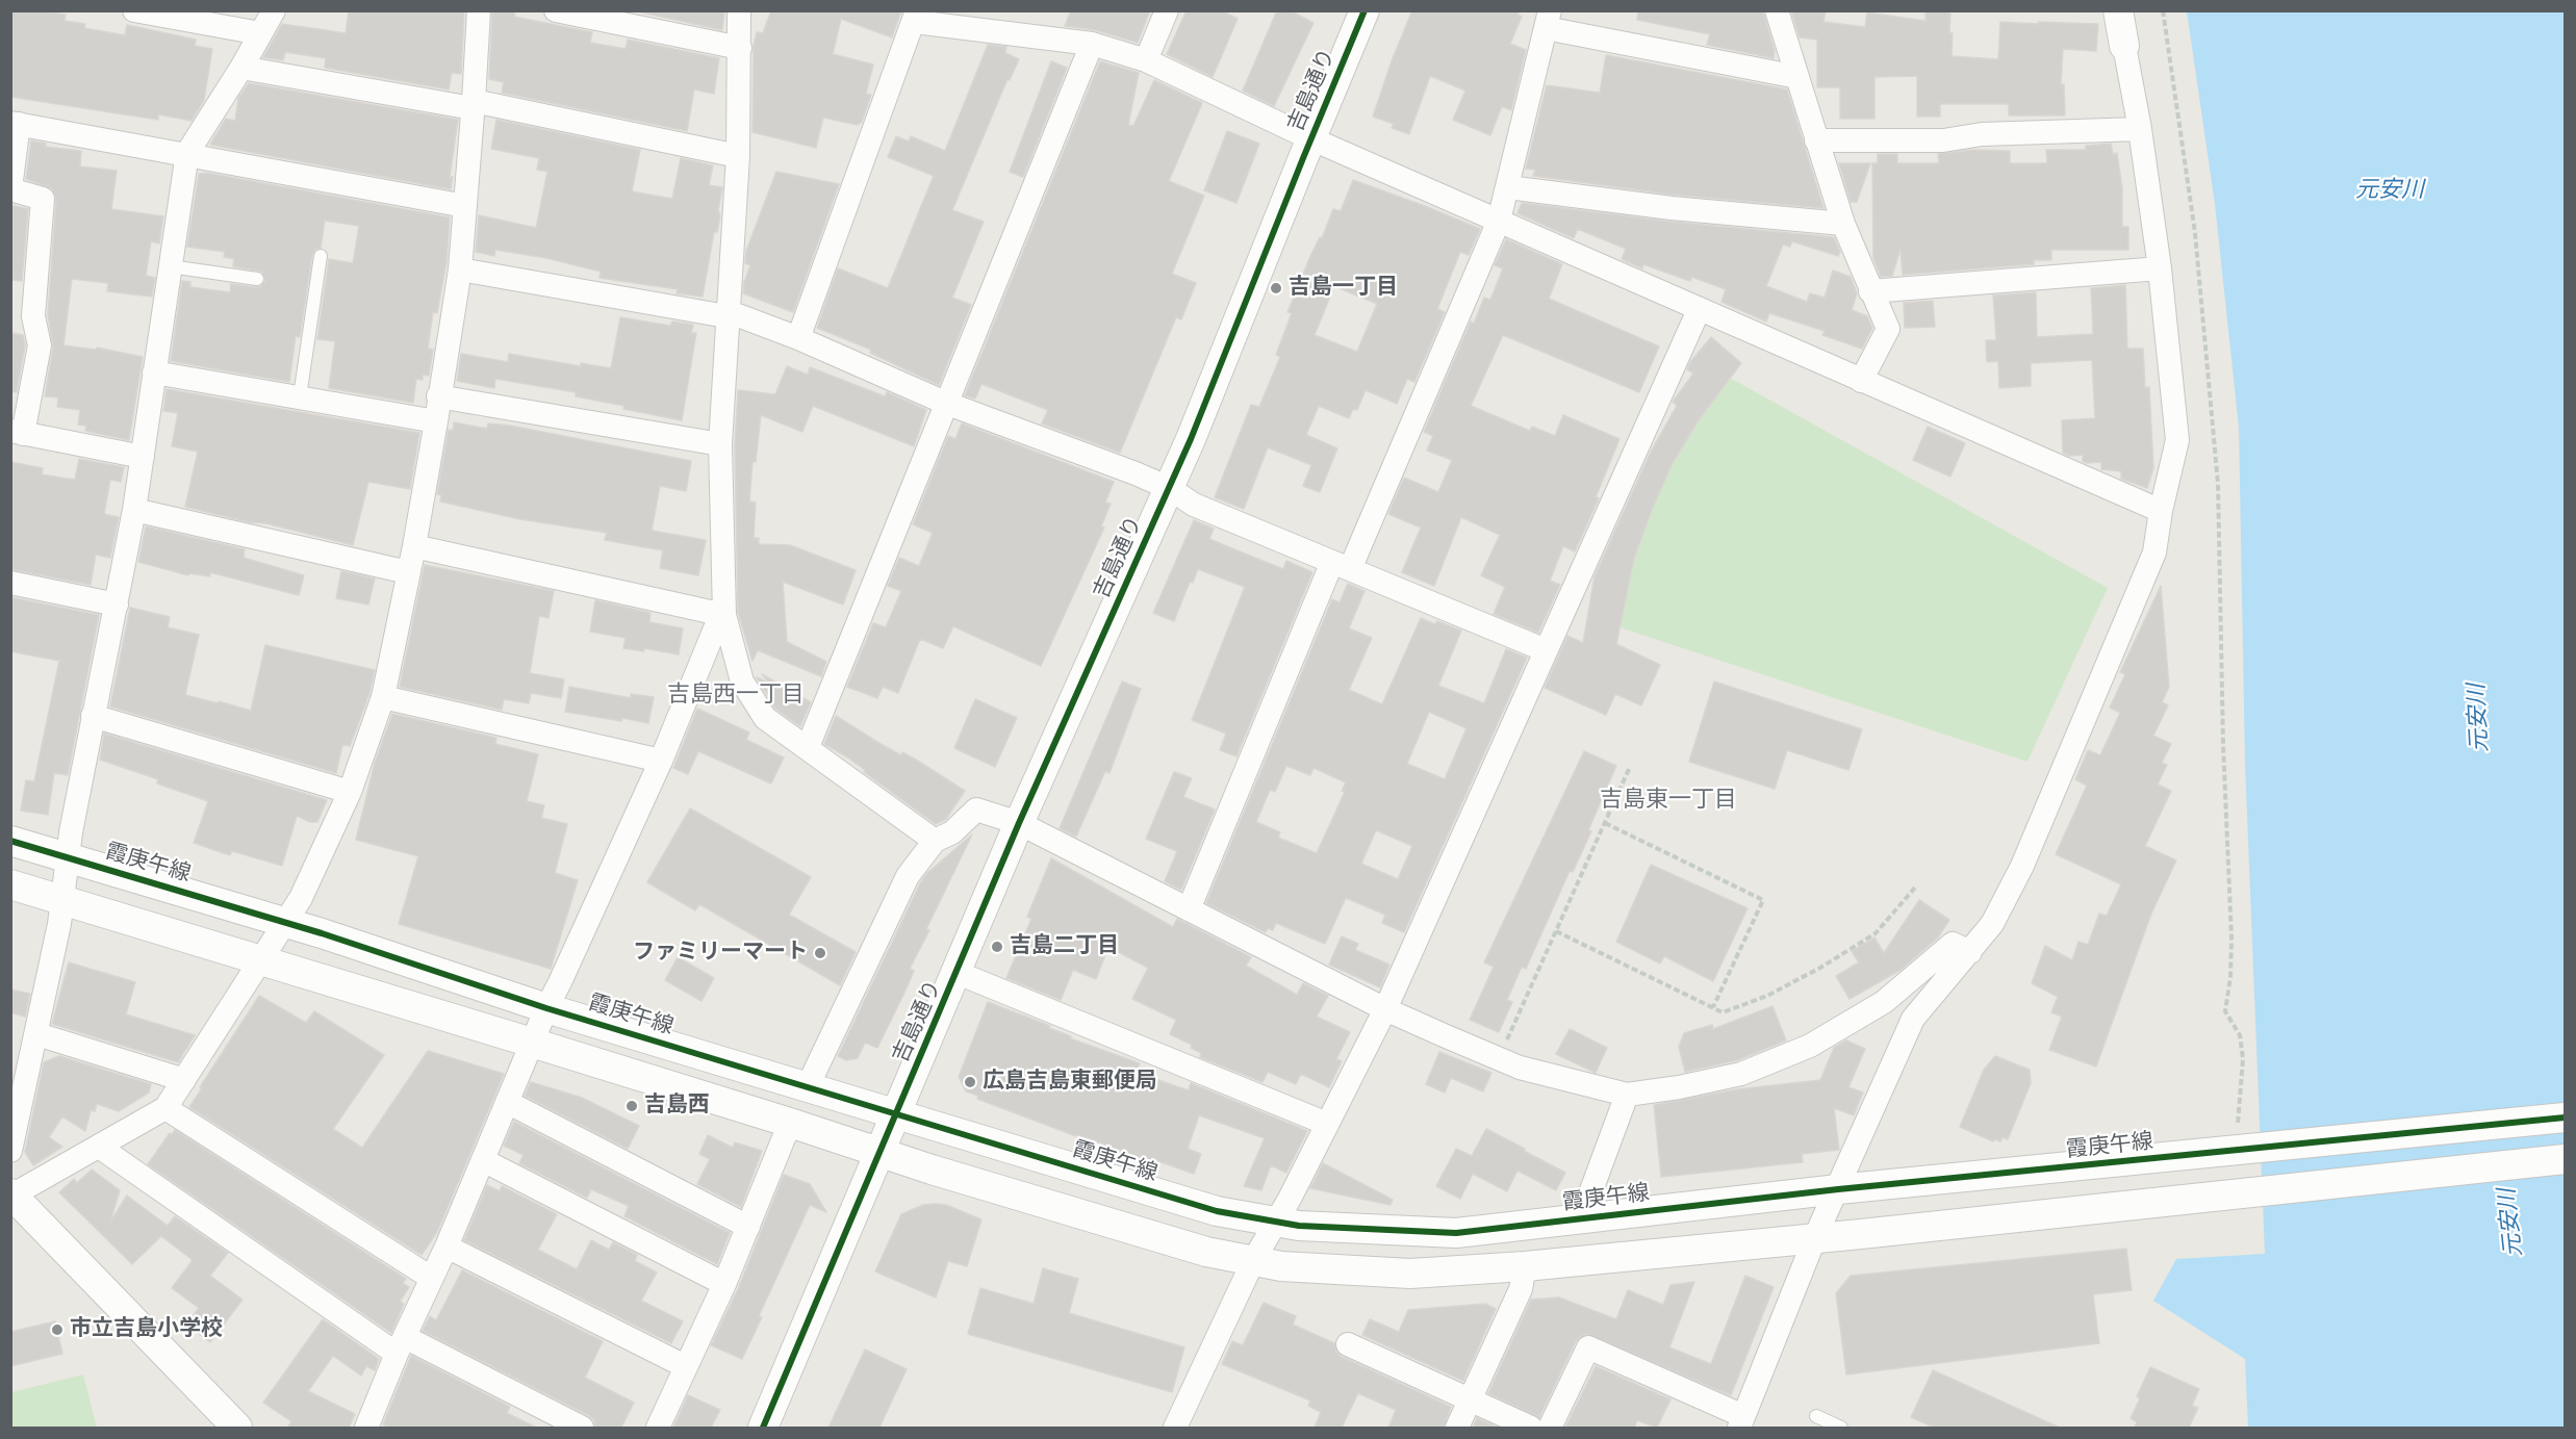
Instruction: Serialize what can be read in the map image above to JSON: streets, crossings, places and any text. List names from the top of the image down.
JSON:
{
  "streets": {
    "street": ["吉島通り", "霞庚午線"]
  },
  "crossings": [
    ["吉島通り", "霞庚午線"]
  ],
  "districts": ["吉島西一丁目", "吉島東一丁目"],
  "water": ["元安川"],
  "places": [
    "吉島一丁目",
    "吉島二丁目",
    "ファミリーマート",
    "広島吉島東郵便局",
    "吉島西",
    "市立吉島小学校"
  ]
}
